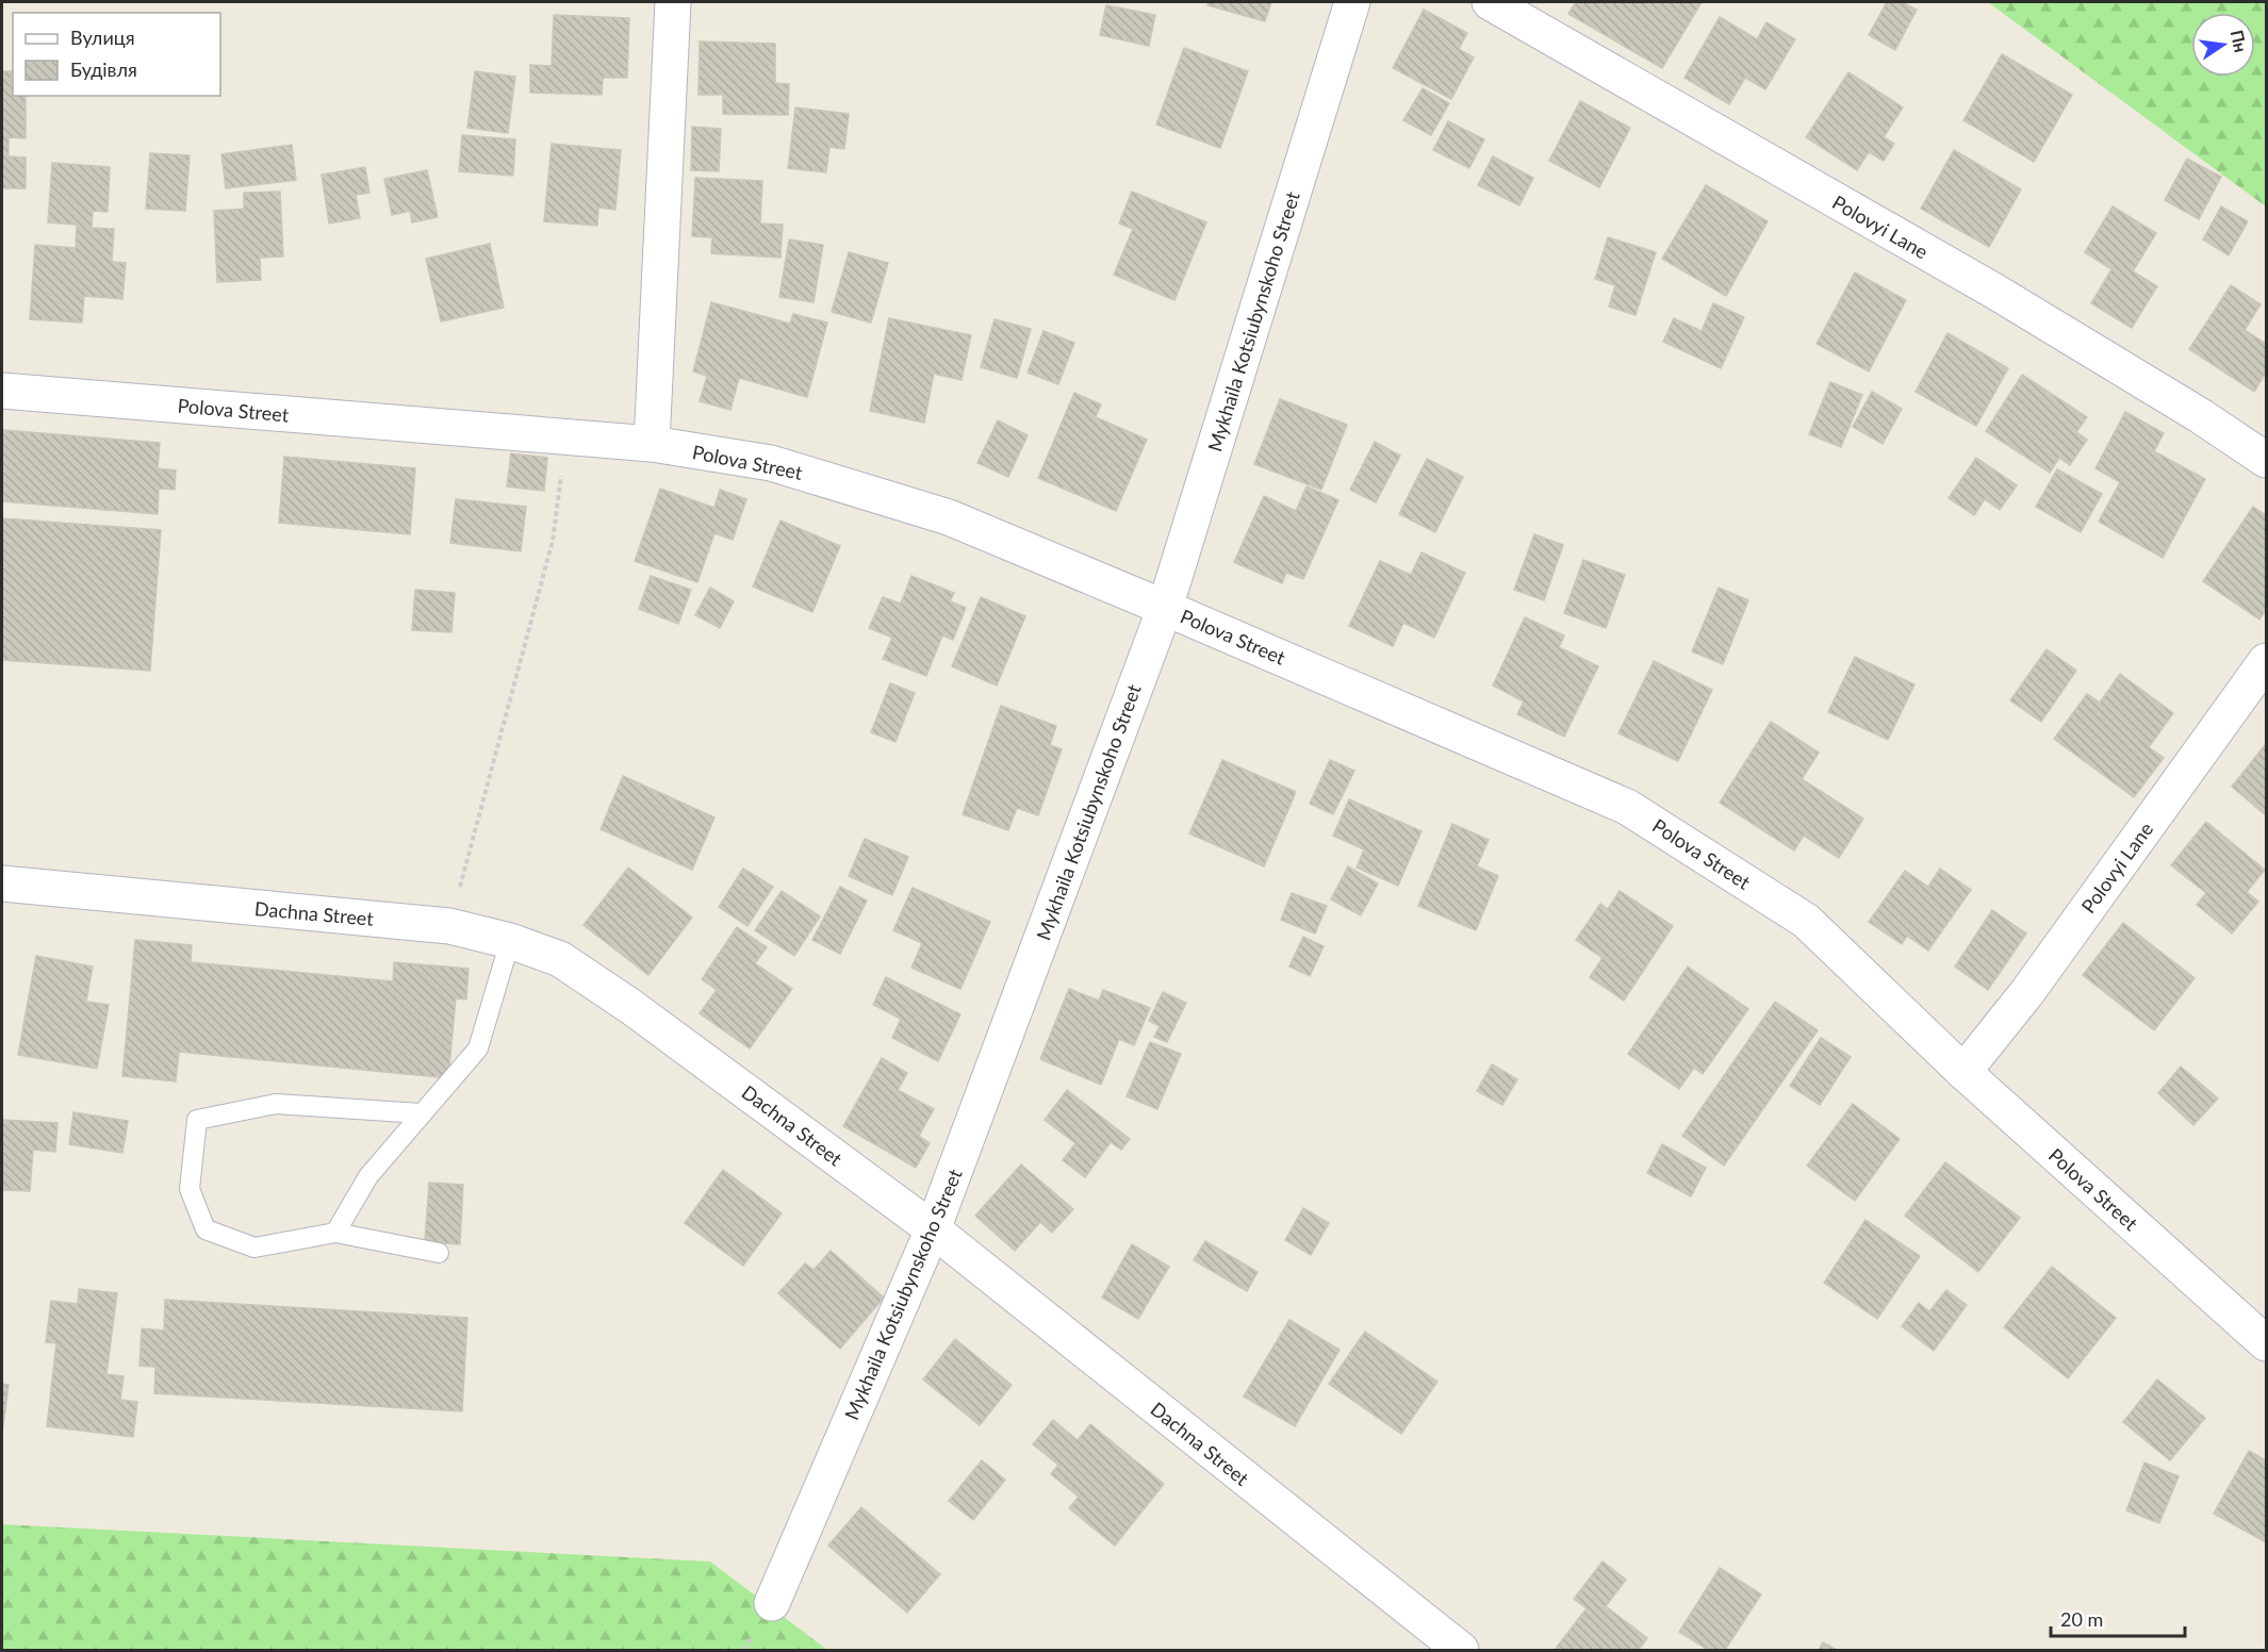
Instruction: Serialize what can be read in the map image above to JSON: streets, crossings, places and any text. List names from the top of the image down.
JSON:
{
  "streets": {
    "street": [
      "Polovyi Lane",
      "Mykhaila Kotsiubynskoho Street",
      "Polova Street",
      "Dachna Street"
    ]
  },
  "crossings": [
    ["Polovyi Lane", "Polova Street"],
    ["Mykhaila Kotsiubynskoho Street", "Polova Street"],
    ["Mykhaila Kotsiubynskoho Street", "Dachna Street"]
  ],
  "legend": ["Вулиця", "Будівля"],
  "scale_bar": "20 m",
  "north": "right"
}
